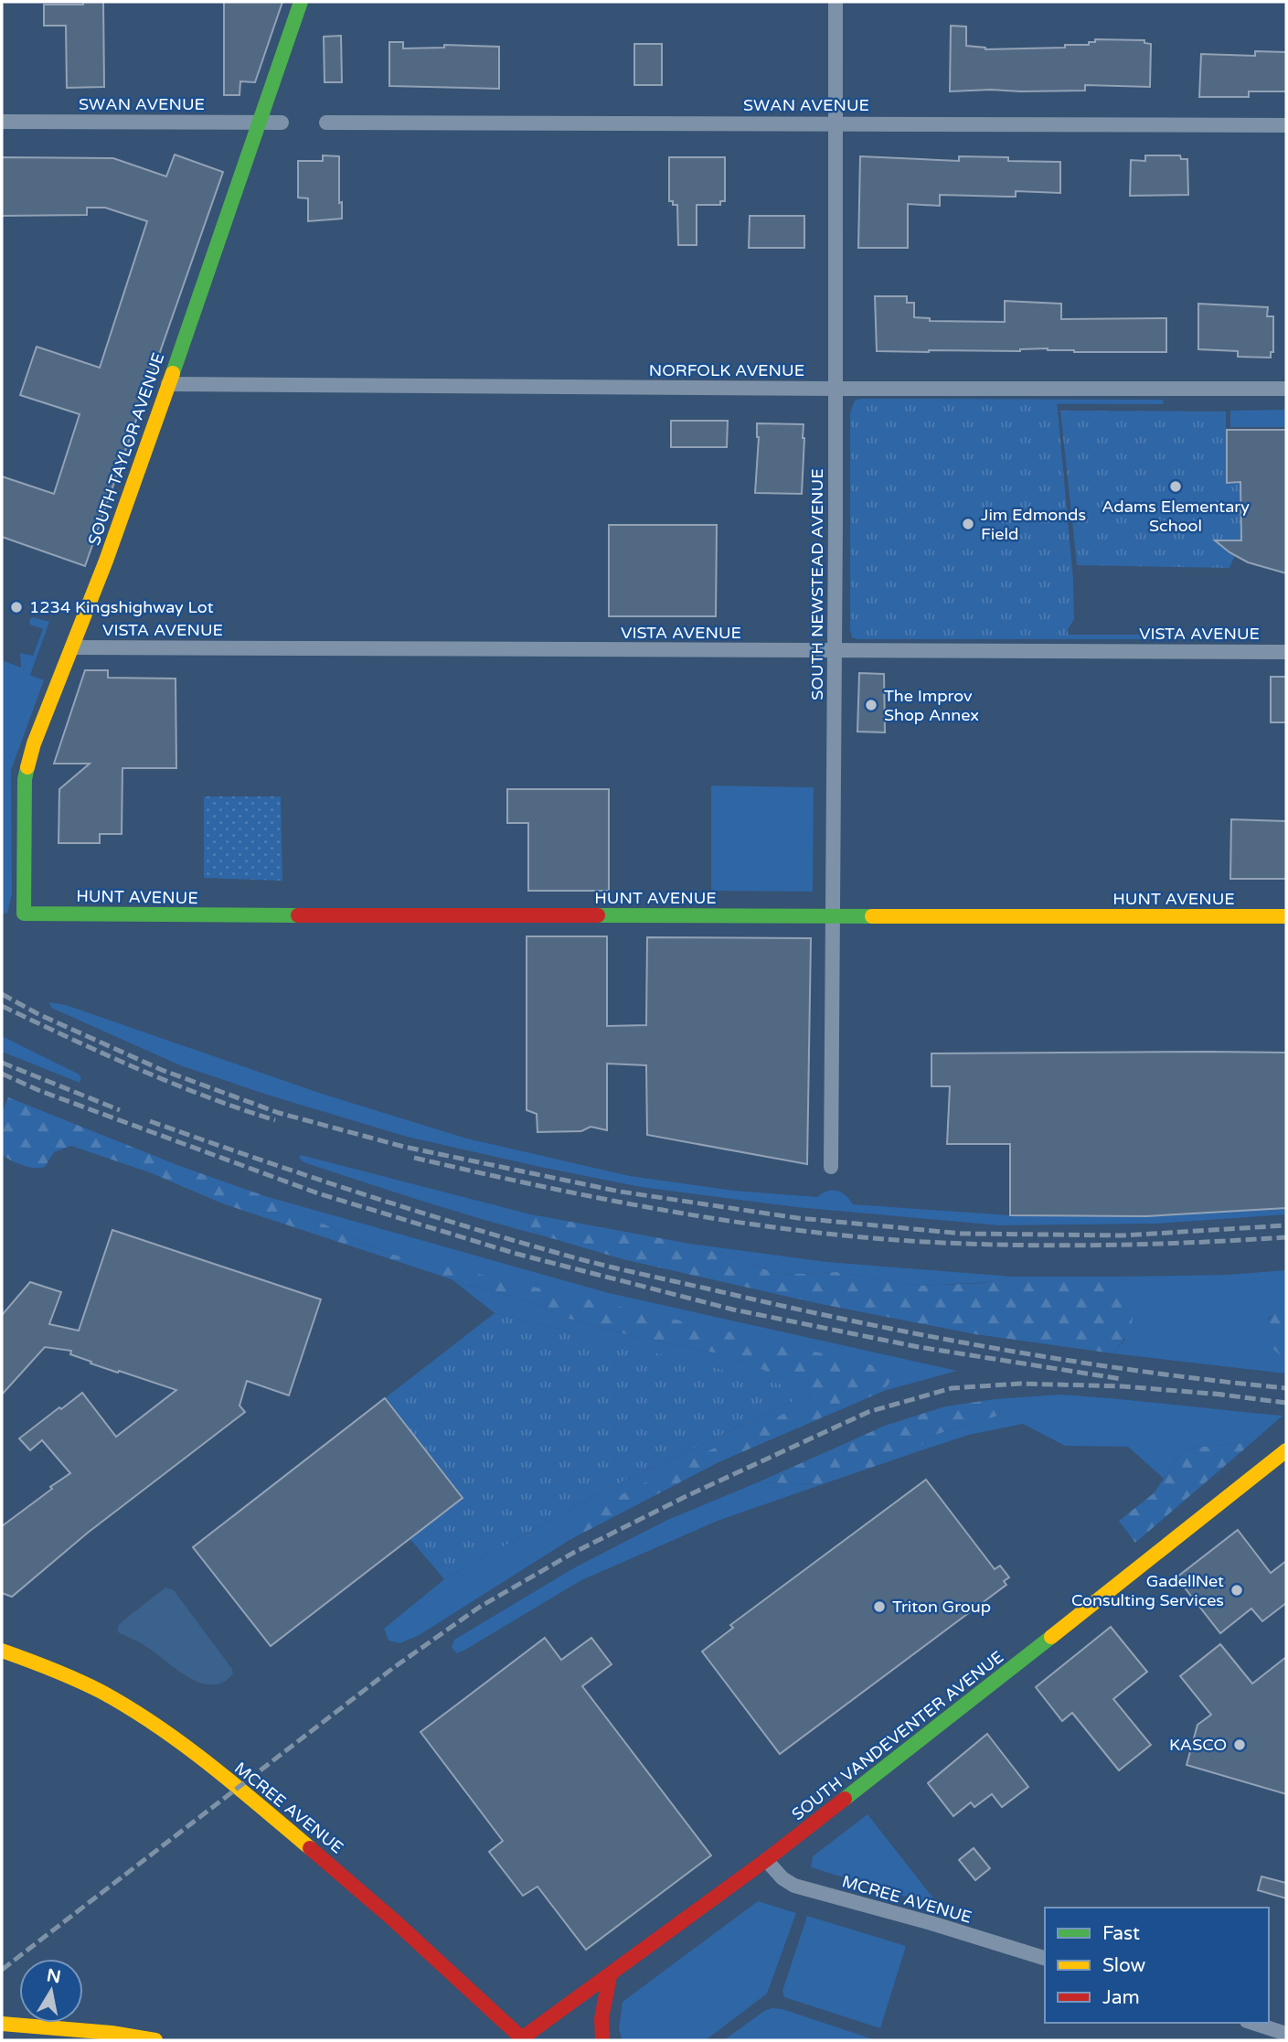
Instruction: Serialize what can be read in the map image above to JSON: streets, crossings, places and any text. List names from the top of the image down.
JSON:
{
  "streets": {
    "main road": [
      "SOUTH TAYLOR AVENUE",
      "HUNT AVENUE",
      "SOUTH VANDEVENTER AVENUE",
      "MCREE AVENUE"
    ],
    "street": [
      "SWAN AVENUE",
      "NORFOLK AVENUE",
      "SOUTH NEWSTEAD AVENUE",
      "VISTA AVENUE"
    ]
  },
  "crossings": [
    ["SWAN AVENUE", "SOUTH TAYLOR AVENUE"],
    ["SWAN AVENUE", "SOUTH NEWSTEAD AVENUE"],
    ["NORFOLK AVENUE", "SOUTH TAYLOR AVENUE"],
    ["NORFOLK AVENUE", "SOUTH NEWSTEAD AVENUE"],
    ["SOUTH TAYLOR AVENUE", "VISTA AVENUE"],
    ["SOUTH TAYLOR AVENUE", "HUNT AVENUE"],
    ["SOUTH NEWSTEAD AVENUE", "VISTA AVENUE"],
    ["SOUTH NEWSTEAD AVENUE", "HUNT AVENUE"],
    ["SOUTH VANDEVENTER AVENUE", "MCREE AVENUE"]
  ],
  "places": [
    "Adams Elementary School",
    "Jim Edmonds Field",
    "1234 Kingshighway Lot",
    "The Improv Shop Annex",
    "GadellNet Consulting Services",
    "Triton Group",
    "KASCO"
  ],
  "legend": ["Fast", "Slow", "Jam"],
  "north": "top"
}
